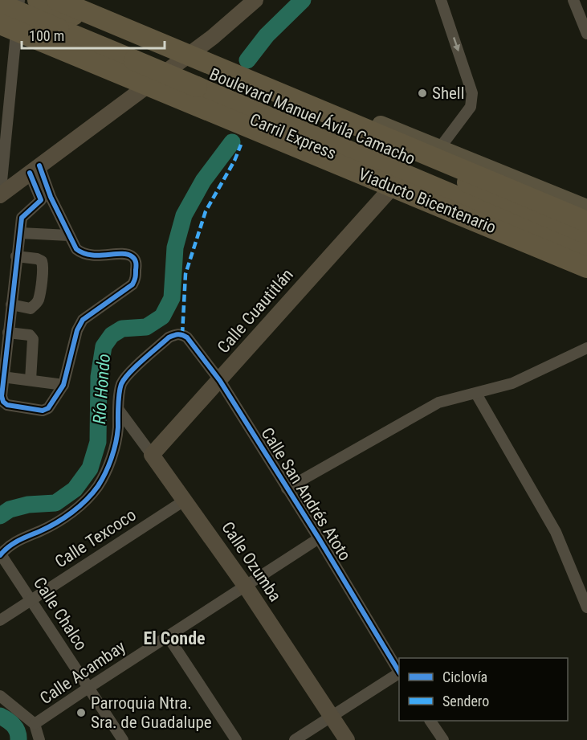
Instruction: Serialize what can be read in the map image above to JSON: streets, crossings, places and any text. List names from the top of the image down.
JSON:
{
  "streets": {
    "highway": ["Boulevard Manuel Ávila Camacho", "Carril Express", "Viaducto Bicentenario"],
    "street": [
      "Calle Cuautitlán",
      "Calle San Andrés Atoto",
      "Calle Texcoco",
      "Calle Ozumba",
      "Calle Chalco",
      "Calle Acambay"
    ]
  },
  "crossings": [
    ["Calle Cuautitlán", "Calle San Andrés Atoto"],
    ["Calle Cuautitlán", "Calle Ozumba"],
    ["Calle San Andrés Atoto", "Calle Ozumba"],
    ["Calle San Andrés Atoto", "Calle Acambay"],
    ["Calle Texcoco", "Calle Ozumba"],
    ["Calle Texcoco", "Calle Chalco"],
    ["Calle Ozumba", "Calle Acambay"],
    ["Calle Chalco", "Calle Acambay"]
  ],
  "districts": ["El Conde"],
  "water": ["Río Hondo"],
  "places": ["Shell", "Parroquia Ntra. Sra. de Guadalupe"],
  "legend": ["Ciclovía", "Sendero"],
  "scale_bar": "100 m"
}
